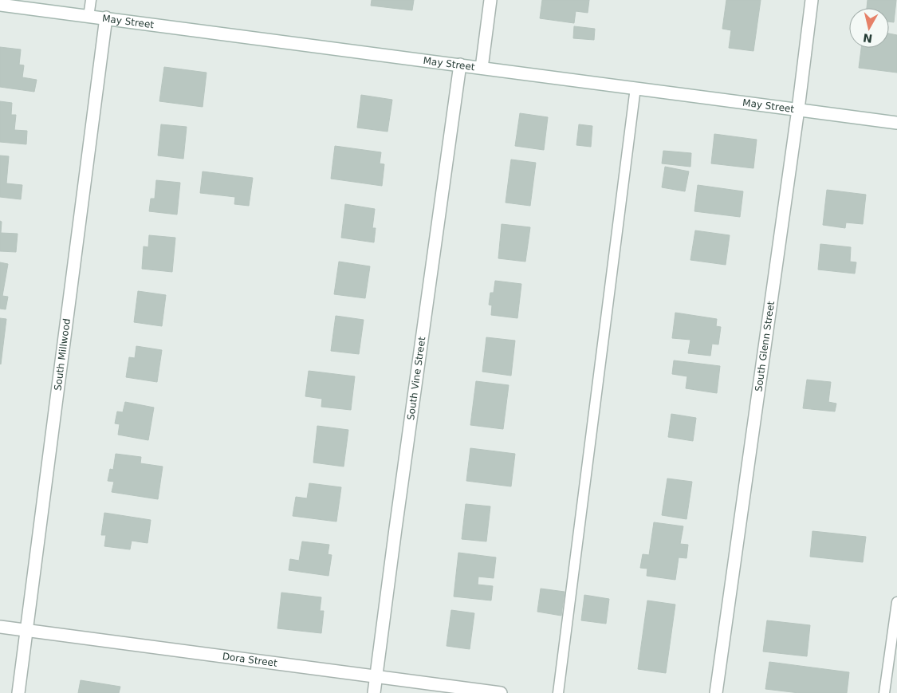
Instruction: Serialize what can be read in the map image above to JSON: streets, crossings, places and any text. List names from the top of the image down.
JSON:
{
  "streets": {
    "street": [
      "May Street",
      "South Glenn Street",
      "South Millwood",
      "South Vine Street",
      "Dora Street"
    ]
  },
  "crossings": [
    ["May Street", "South Glenn Street"],
    ["May Street", "South Millwood"],
    ["May Street", "South Vine Street"],
    ["South Millwood", "Dora Street"],
    ["South Vine Street", "Dora Street"]
  ],
  "north": "bottom"
}
